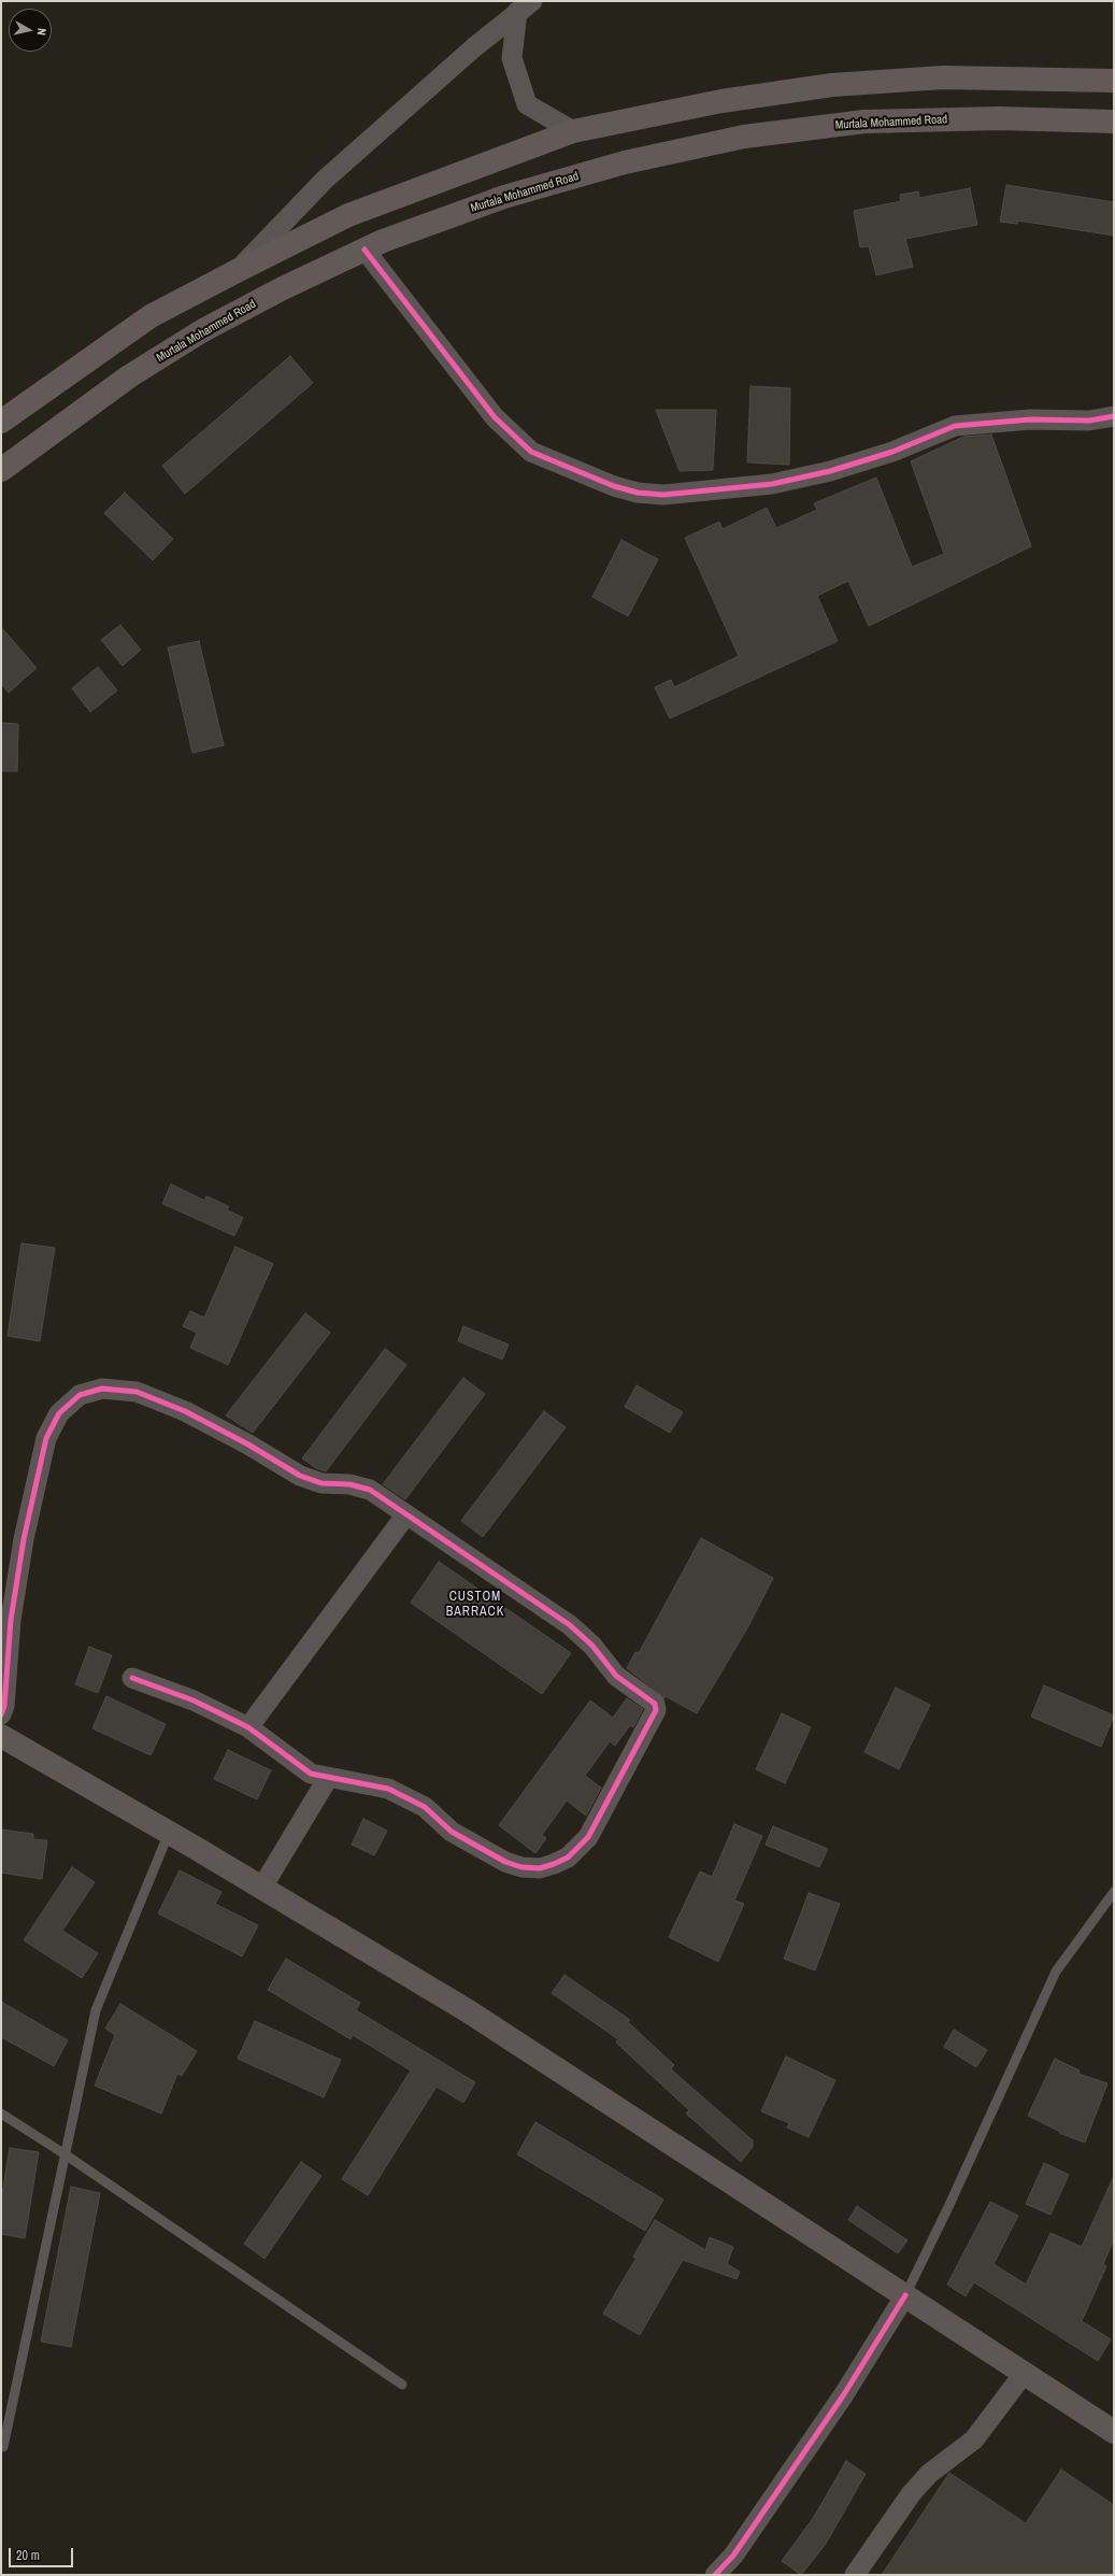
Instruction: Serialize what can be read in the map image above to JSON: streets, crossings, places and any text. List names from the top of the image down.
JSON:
{
  "streets": {
    "highway": ["Murtala Mohammed Road"]
  },
  "districts": ["CUSTOM BARRACK"],
  "scale_bar": "20 m",
  "north": "right"
}
